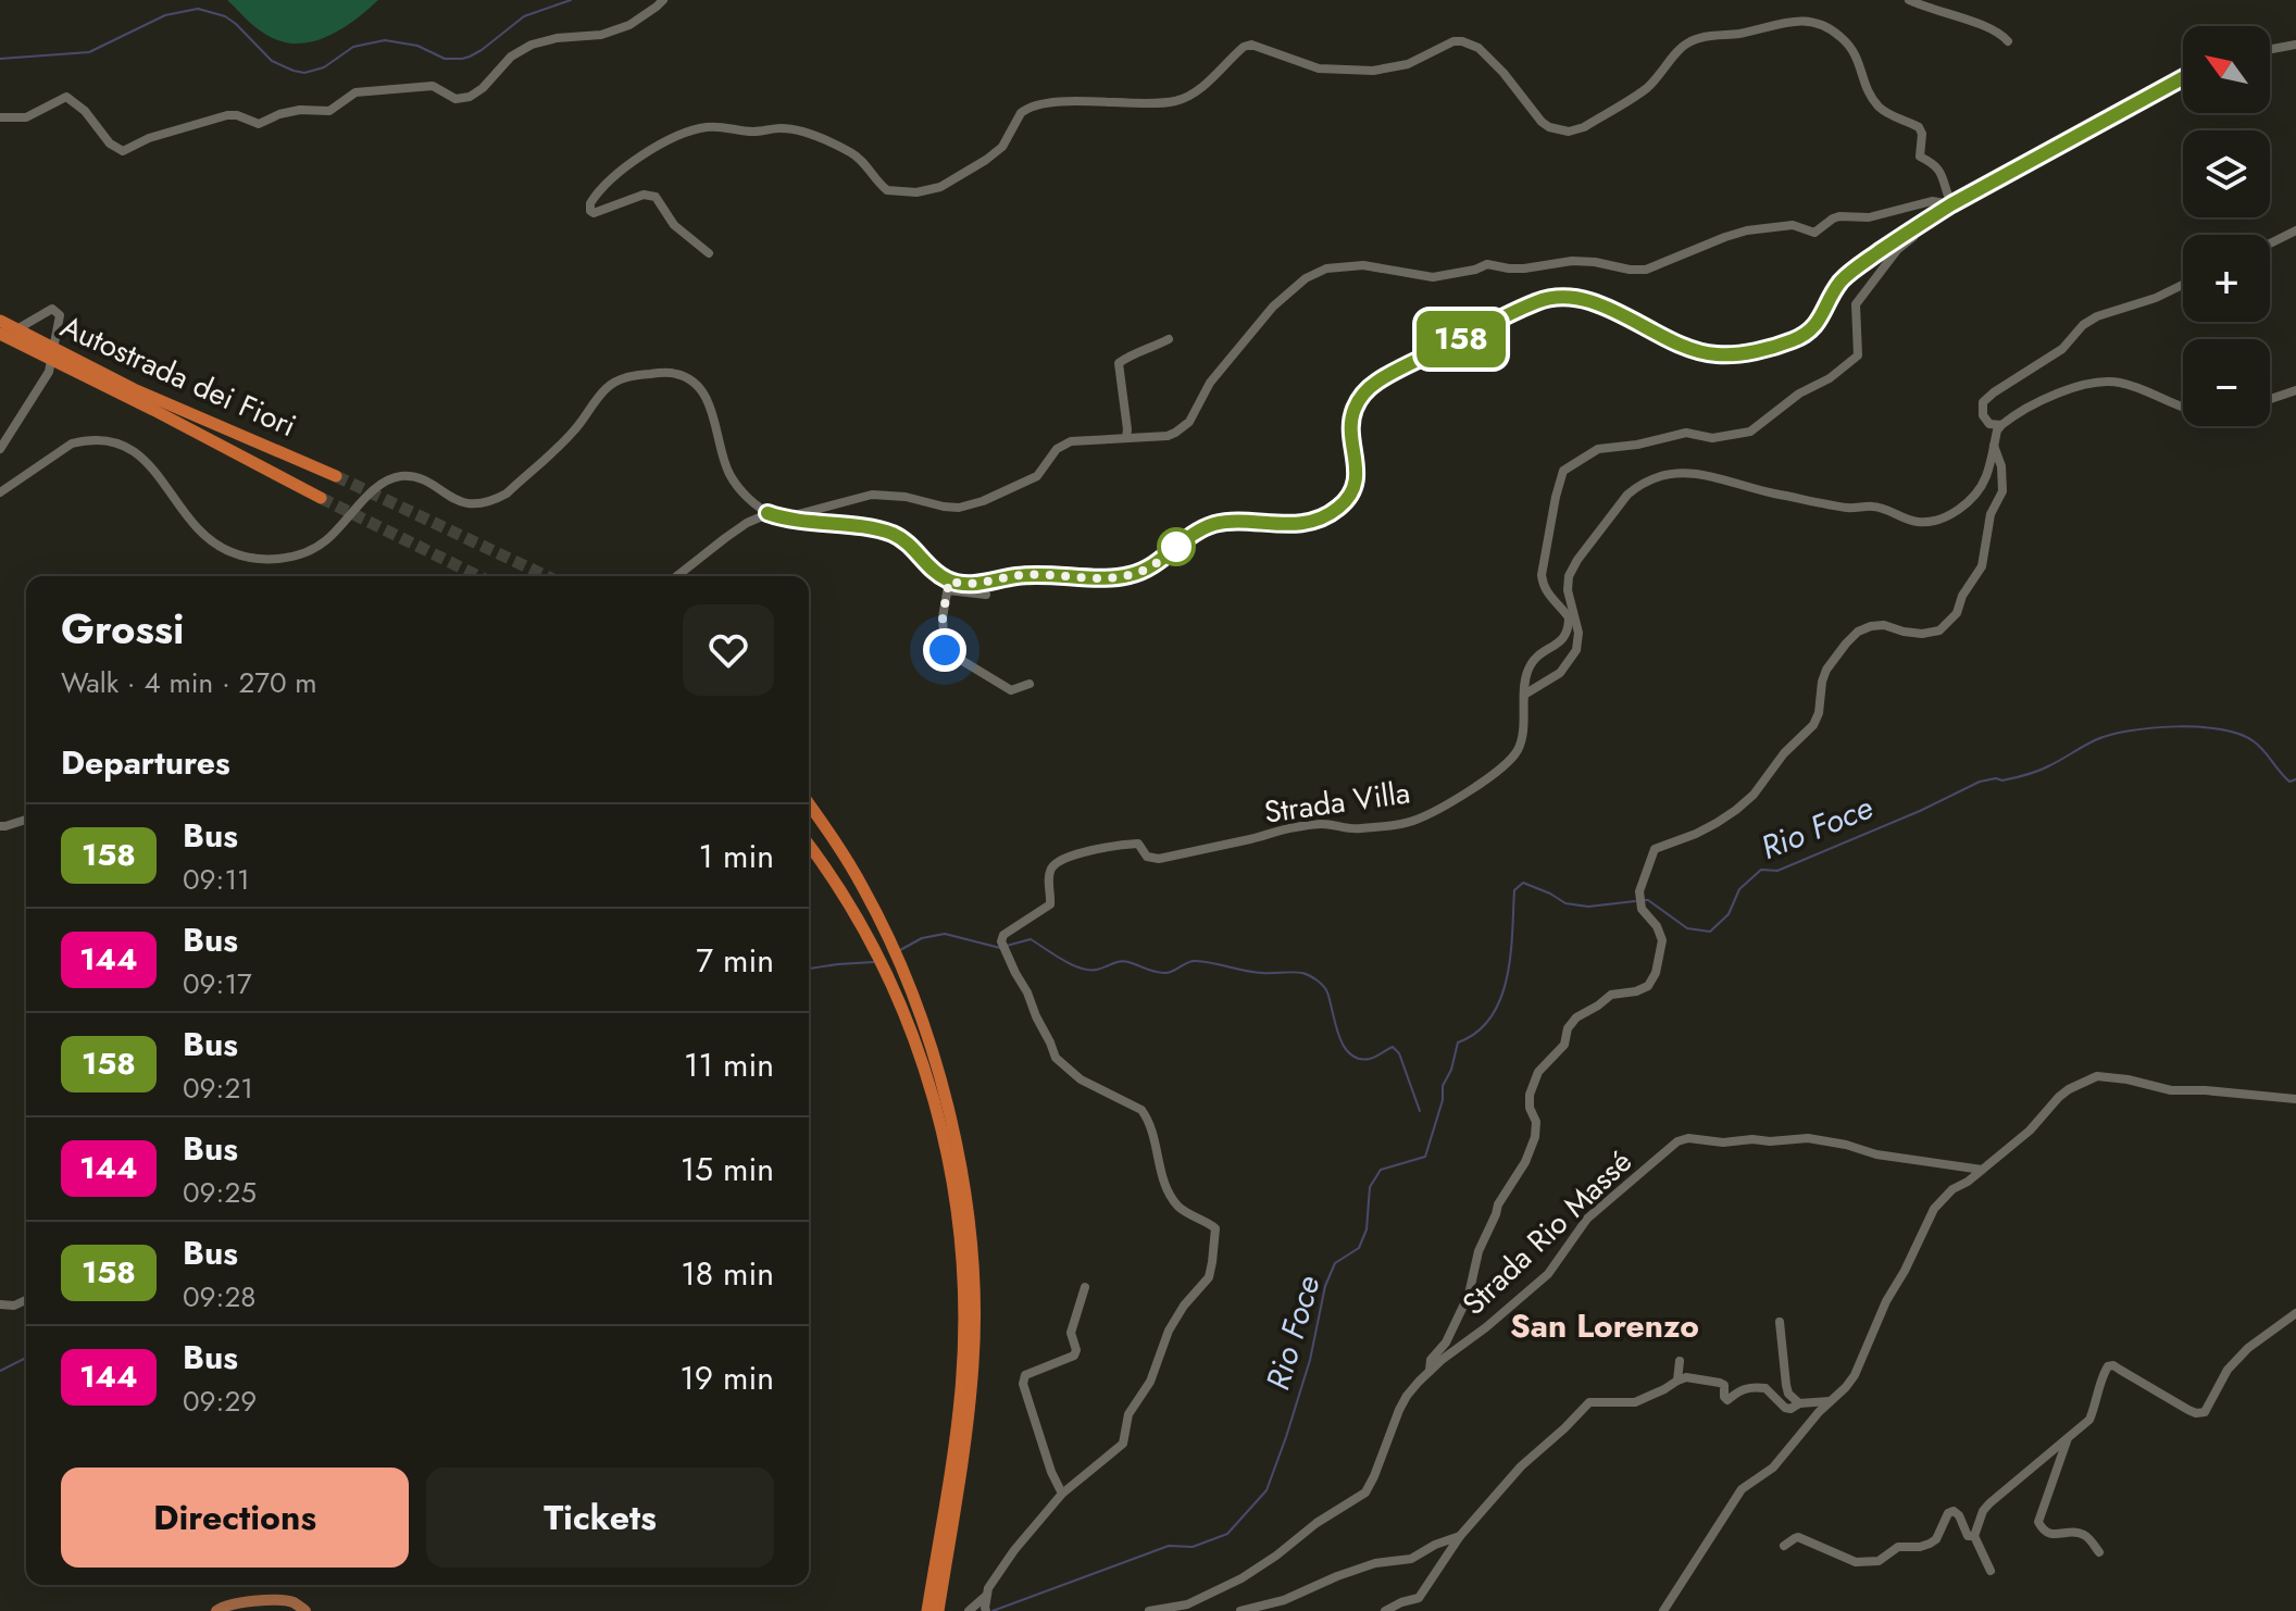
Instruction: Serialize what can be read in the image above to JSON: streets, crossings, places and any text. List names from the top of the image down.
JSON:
{
  "streets": {
    "highway": ["Autostrada dei Fiori"],
    "street": ["Strada Villa", "Strada Rio Massé"]
  },
  "districts": ["San Lorenzo"],
  "water": ["Rio Foce"],
  "lines": ["bus line 158"],
  "north": "top left",
  "page": {
    "on_map": "158",
    "map_buttons": ["+", "−"],
    "heading": [
      ["Grossi", "Walk · 4 min · 270 m"],
      "Departures"
    ],
    "list": [
      {
        "mark": "158",
        "name": "Bus",
        "note": "09:11",
        "value": "1 min"
      },
      {
        "mark": "144",
        "name": "Bus",
        "note": "09:17",
        "value": "7 min"
      },
      {
        "mark": "158",
        "name": "Bus",
        "note": "09:21",
        "value": "11 min"
      },
      {
        "mark": "144",
        "name": "Bus",
        "note": "09:25",
        "value": "15 min"
      },
      {
        "mark": "158",
        "name": "Bus",
        "note": "09:28",
        "value": "18 min"
      },
      {
        "mark": "144",
        "name": "Bus",
        "note": "09:29",
        "value": "19 min"
      }
    ],
    "buttons": ["Directions", "Tickets"]
  }
}
